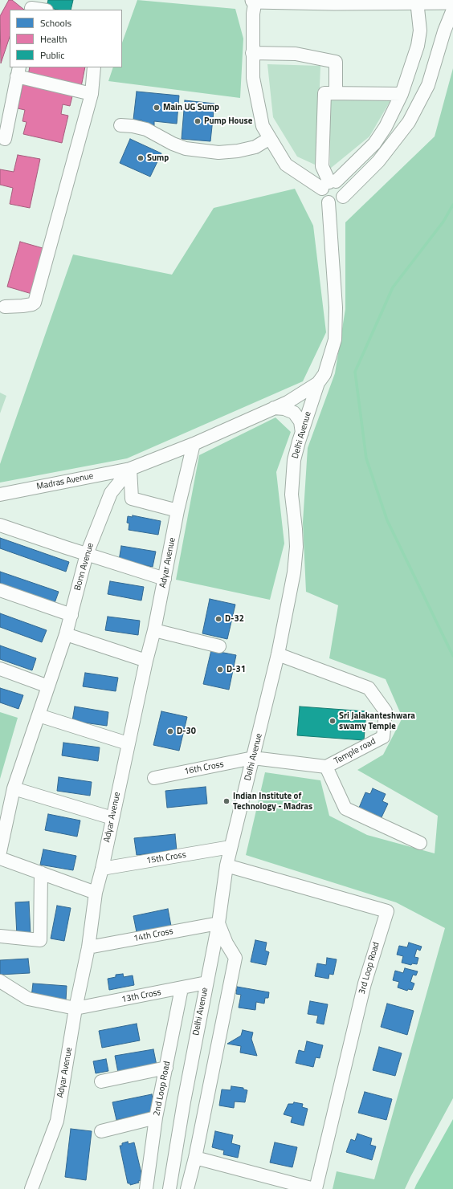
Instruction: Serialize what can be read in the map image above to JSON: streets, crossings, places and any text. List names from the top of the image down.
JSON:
{
  "streets": {
    "lane": [
      "Delhi Avenue",
      "Madras Avenue",
      "Adyar Avenue",
      "Bonn Avenue",
      "Temple road",
      "16th Cross",
      "15th Cross",
      "14th Cross",
      "3rd Loop Road",
      "13th Cross",
      "2nd Loop Road"
    ]
  },
  "crossings": [
    ["Delhi Avenue", "Bonn Avenue"],
    ["Delhi Avenue", "Temple road"],
    ["Delhi Avenue", "16th Cross"],
    ["Delhi Avenue", "15th Cross"],
    ["Delhi Avenue", "14th Cross"],
    ["Delhi Avenue", "3rd Loop Road"],
    ["Delhi Avenue", "13th Cross"],
    ["Madras Avenue", "Bonn Avenue"],
    ["Adyar Avenue", "Bonn Avenue"],
    ["Adyar Avenue", "15th Cross"],
    ["Adyar Avenue", "14th Cross"],
    ["Adyar Avenue", "13th Cross"],
    ["Temple road", "16th Cross"],
    ["13th Cross", "2nd Loop Road"]
  ],
  "places": [
    "Main UG Sump",
    "Pump House",
    "Sump",
    "D-32",
    "D-31",
    "Sri Jalakanteshwara swamy Temple",
    "D-30",
    "Indian Institute of Technology - Madras"
  ],
  "legend": ["Schools", "Health", "Public"]
}
